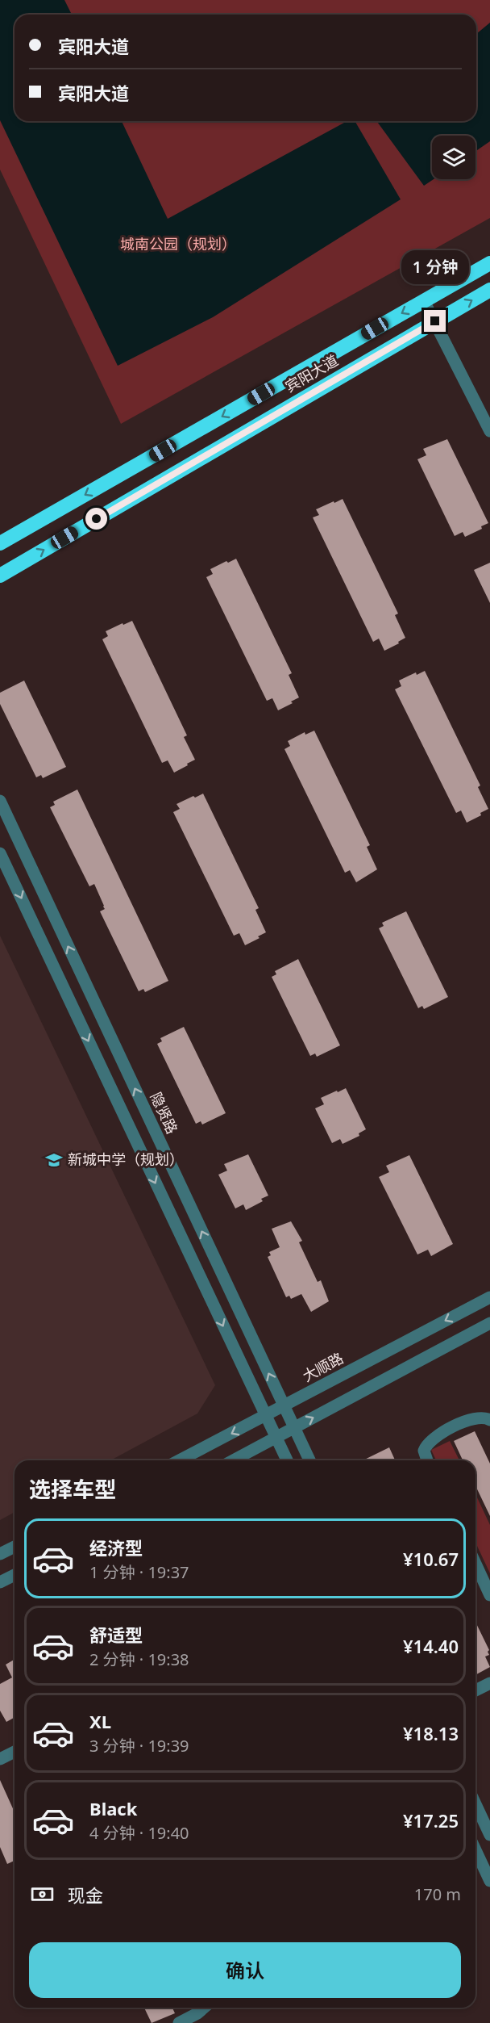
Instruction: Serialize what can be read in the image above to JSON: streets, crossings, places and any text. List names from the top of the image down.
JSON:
{
  "streets": {
    "highway": ["宾阳大道"],
    "street": ["隐贤路", "大顺路"]
  },
  "crossings": [
    ["隐贤路", "大顺路"]
  ],
  "parks": ["城南公园（规划）"],
  "places": {
    "school or university": ["新城中学（规划）"]
  },
  "page": {
    "banner": ["宾阳大道", "宾阳大道"],
    "bubble": "1 分钟",
    "heading": "选择车型",
    "list": [
      {
        "name": "经济型",
        "note": "1 分钟 · 19:37",
        "value": "¥10.67"
      },
      {
        "name": "舒适型",
        "note": "2 分钟 · 19:38",
        "value": "¥14.40"
      },
      {
        "name": "XL",
        "note": "3 分钟 · 19:39",
        "value": "¥18.13"
      },
      {
        "name": "Black",
        "note": "4 分钟 · 19:40",
        "value": "¥17.25"
      }
    ],
    "pay": ["现金", "170 m"],
    "buttons": "确认"
  }
}
